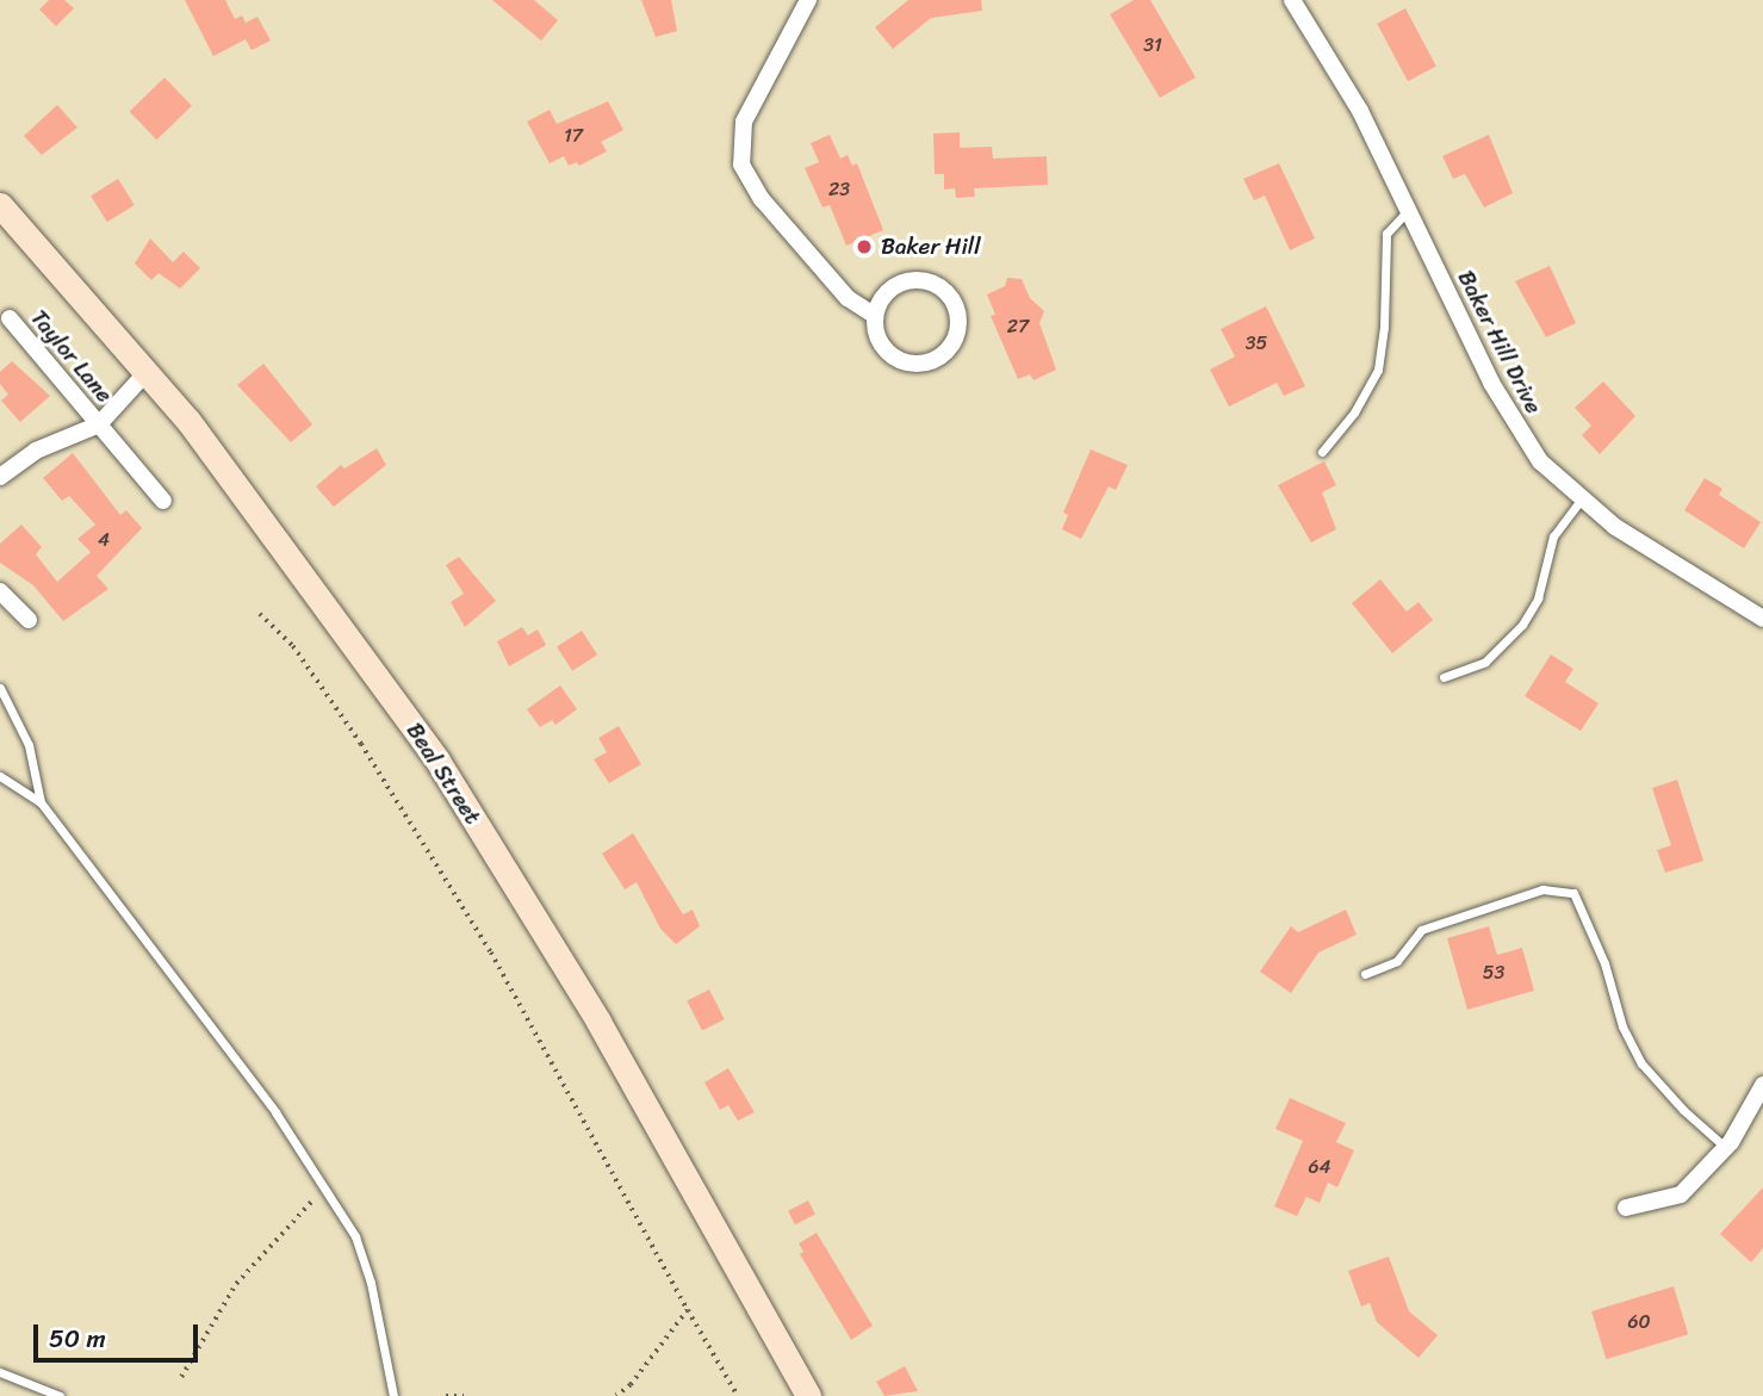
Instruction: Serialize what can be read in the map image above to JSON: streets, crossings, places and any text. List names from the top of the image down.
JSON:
{
  "streets": {
    "street": ["Baker Hill Drive", "Taylor Lane", "Beal Street"]
  },
  "crossings": [
    ["Taylor Lane", "Beal Street"]
  ],
  "places": ["Baker Hill"],
  "house_numbers": [
    "31",
    "17",
    "23",
    "27",
    "35",
    "4",
    "53",
    "64",
    "60"
  ],
  "scale_bar": "50 m"
}
